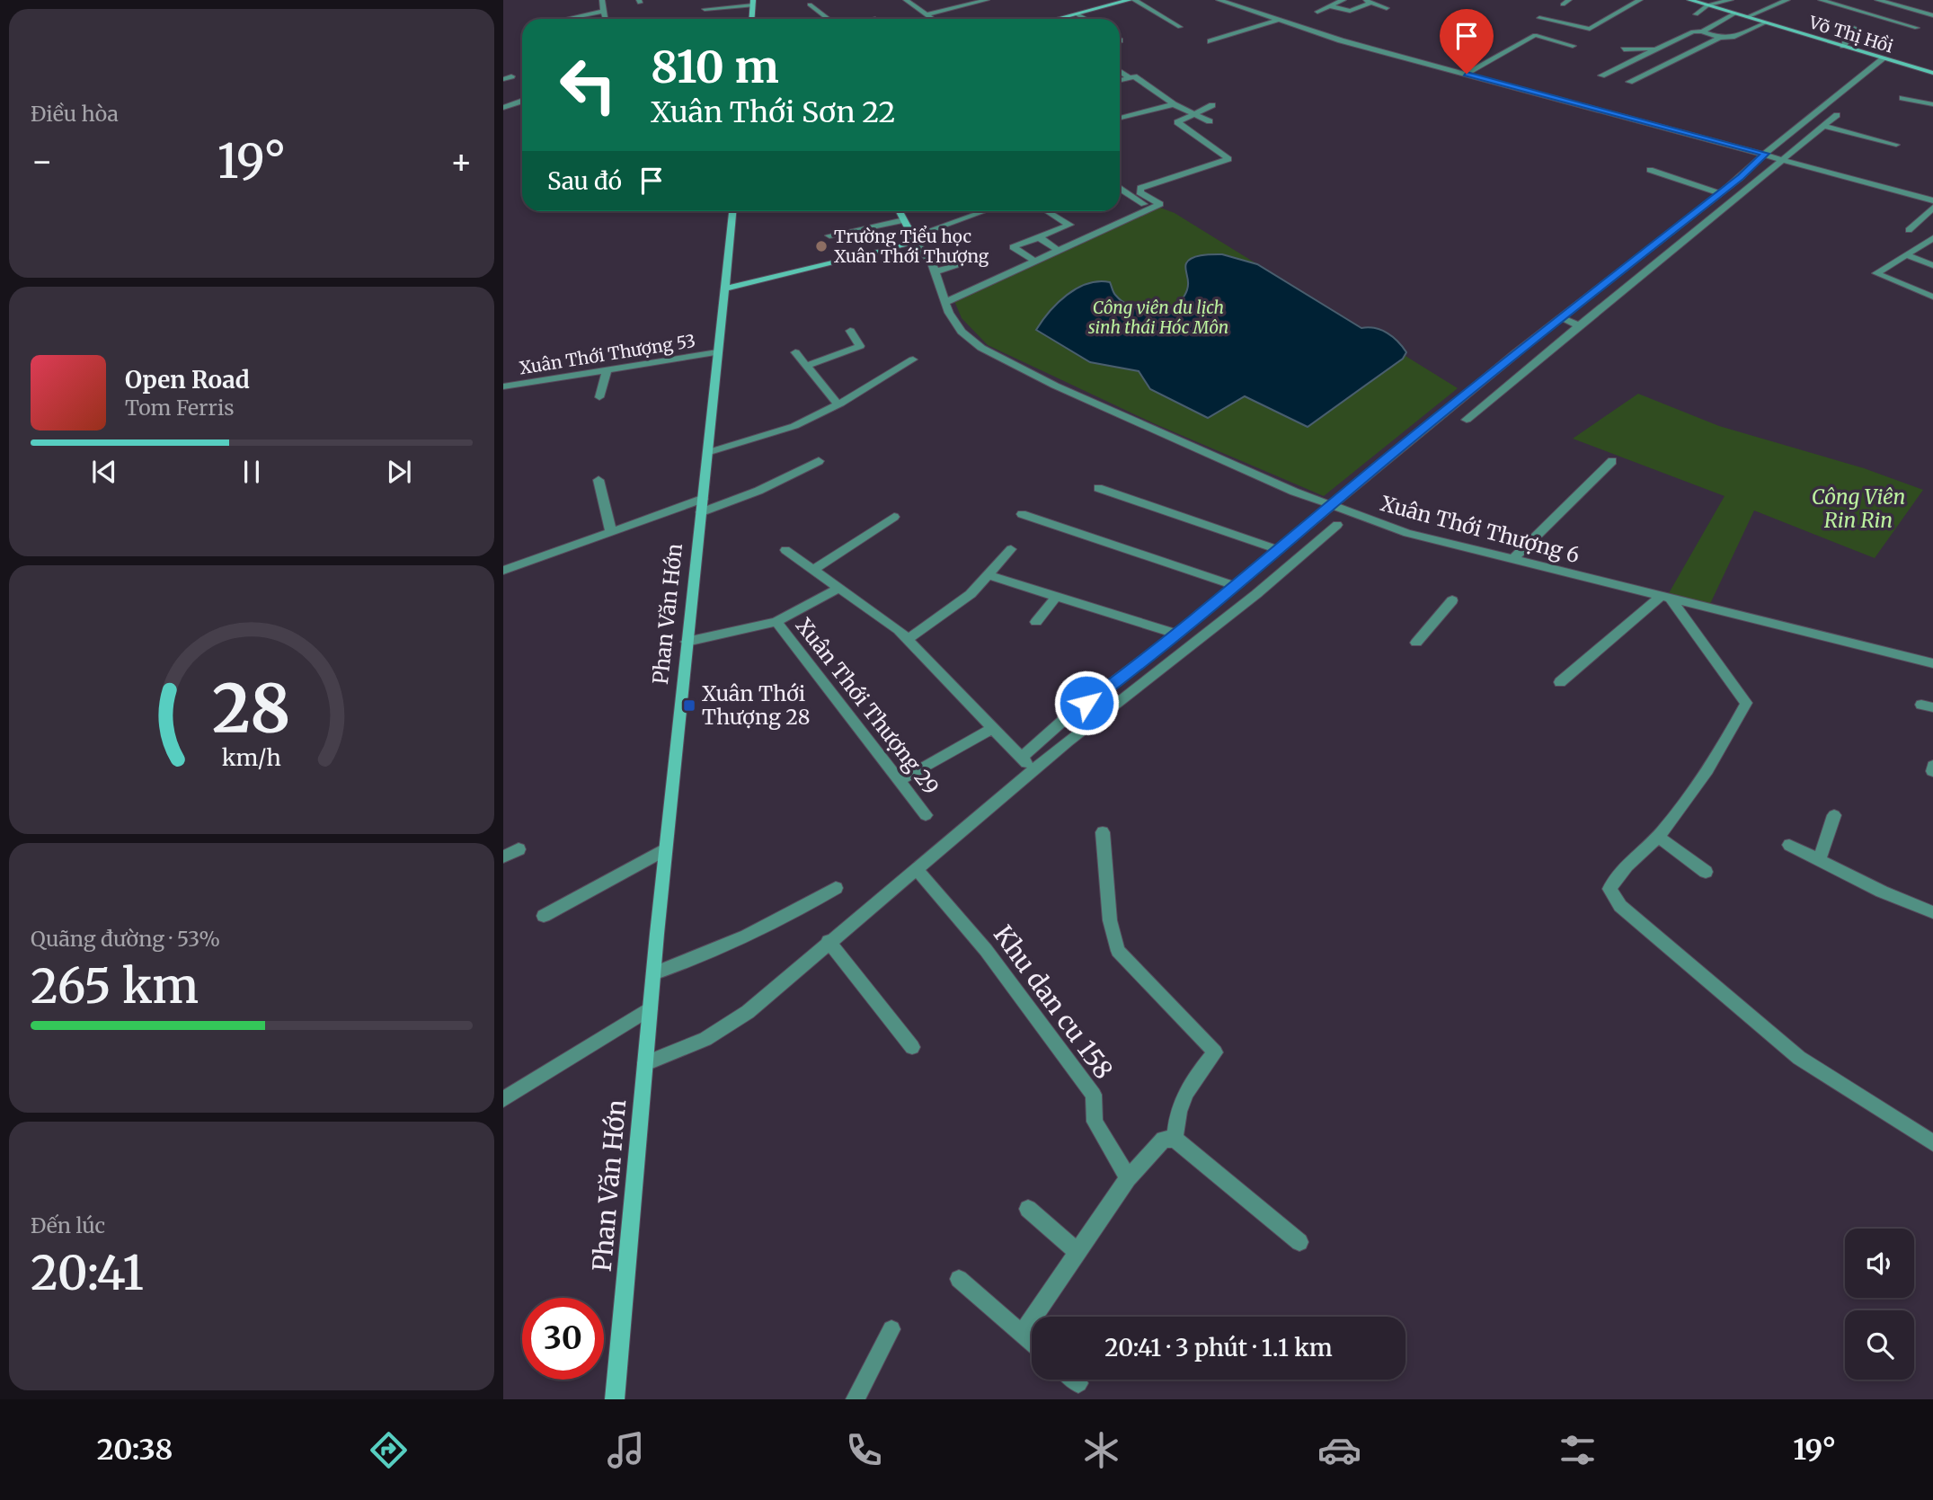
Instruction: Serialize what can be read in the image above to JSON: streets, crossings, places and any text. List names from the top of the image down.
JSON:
{
  "streets": {
    "main road": ["Võ Thị Hồi", "Phan Văn Hớn"],
    "street": [
      "Xuân Thới Thượng 53",
      "Xuân Thới Thượng 6",
      "Xuân Thới Thượng 29",
      "Khu dan cu 158"
    ]
  },
  "crossings": [
    ["Xuân Thới Thượng 53", "Phan Văn Hớn"]
  ],
  "parks": ["Công viên du lịch sinh thái Hóc Môn", "Công Viên Rin Rin"],
  "places": {
    "other": ["Trường Tiểu học Xuân Thới Thượng"],
    "transit": ["Xuân Thới Thượng 28"]
  },
  "page": {
    "tile": [
      "Điều hòa",
      ["Quãng đường · 53%", "265 km"],
      ["Đến lúc", "20:41"]
    ],
    "turn": ["810 m", "Xuân Thới Sơn 22"],
    "heat": ["−", "19°", "+"],
    "then": "Sau đó",
    "song": ["Open Road", "Tom Ferris"],
    "limit": "30",
    "trip": "20:41 · 3 phút · 1.1 km",
    "tabs": ["20:38", "19°"],
    "gauge": ["28", "km/h"]
  }
}
